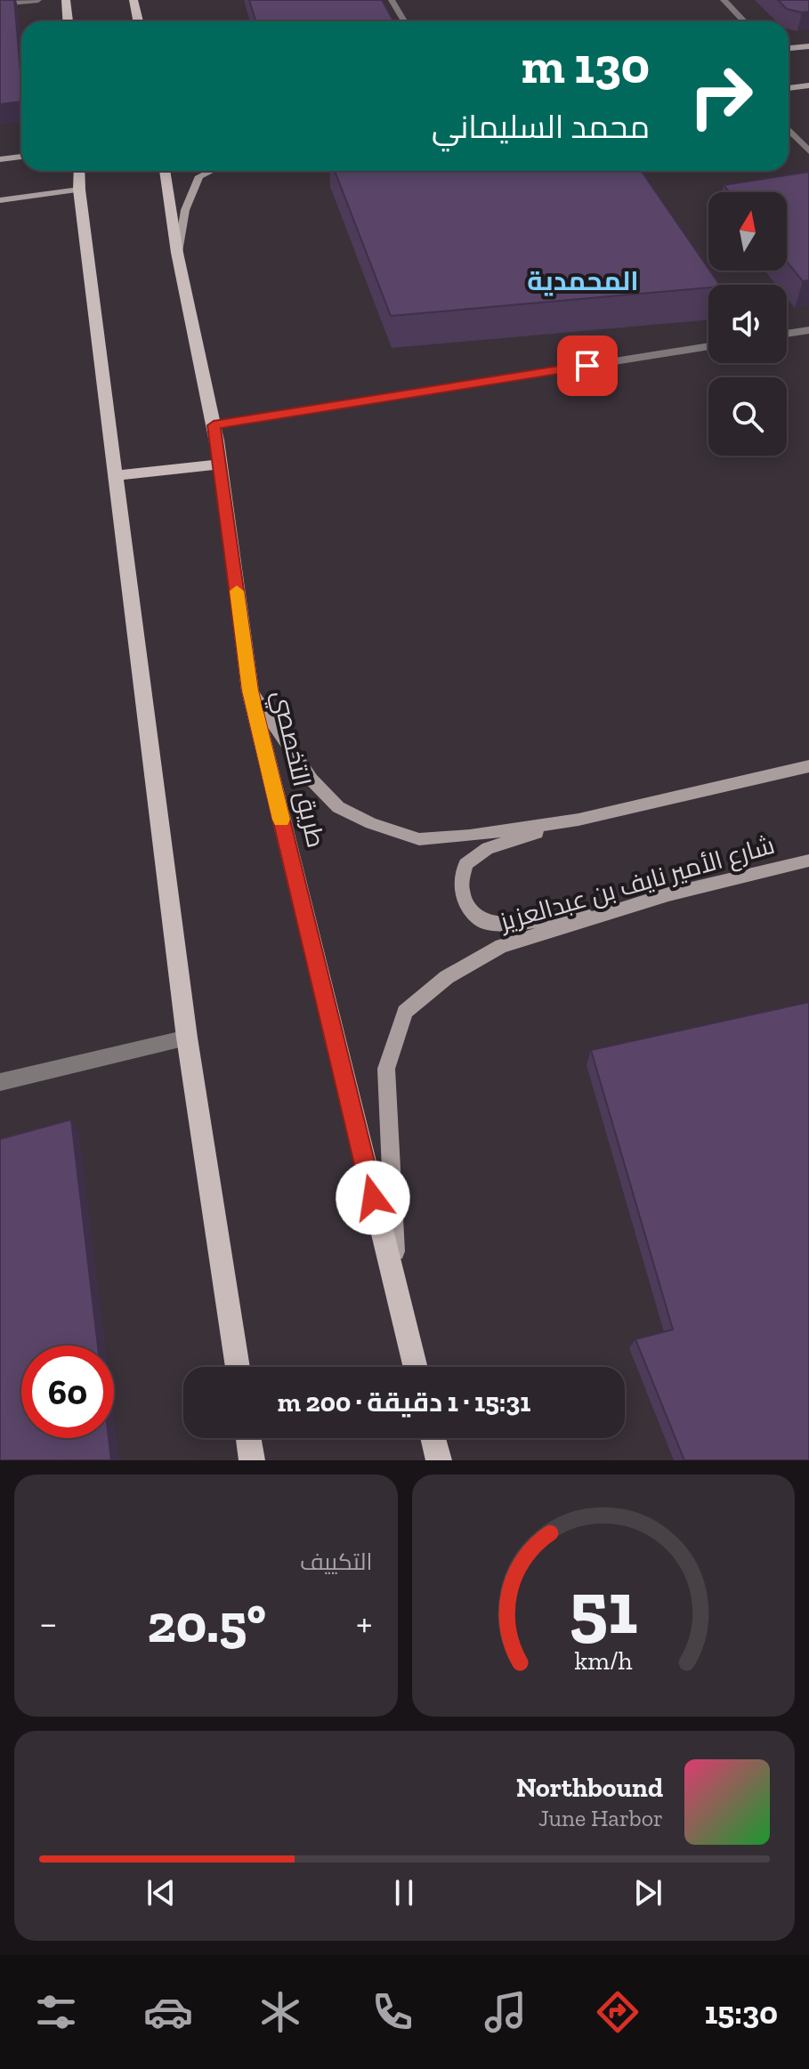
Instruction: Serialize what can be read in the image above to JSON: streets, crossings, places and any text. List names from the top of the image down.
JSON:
{
  "streets": {
    "main road": ["طريق التخصصي"],
    "street": ["شارع الأمير نايف بن عبدالعزيز"]
  },
  "crossings": [
    ["طريق التخصصي", "شارع الأمير نايف بن عبدالعزيز"]
  ],
  "districts": ["المحمدية"],
  "north": "top",
  "page": {
    "turn": ["130 m", "محمد السليماني"],
    "limit": "60",
    "trip": "15:31 · 1 دقيقة · 200 m",
    "tile": "التكييف",
    "heat": ["−", "20.5°", "+"],
    "song": ["Northbound", "June Harbor"],
    "tabs": "15:30",
    "gauge": ["51", "km/h"]
  }
}
